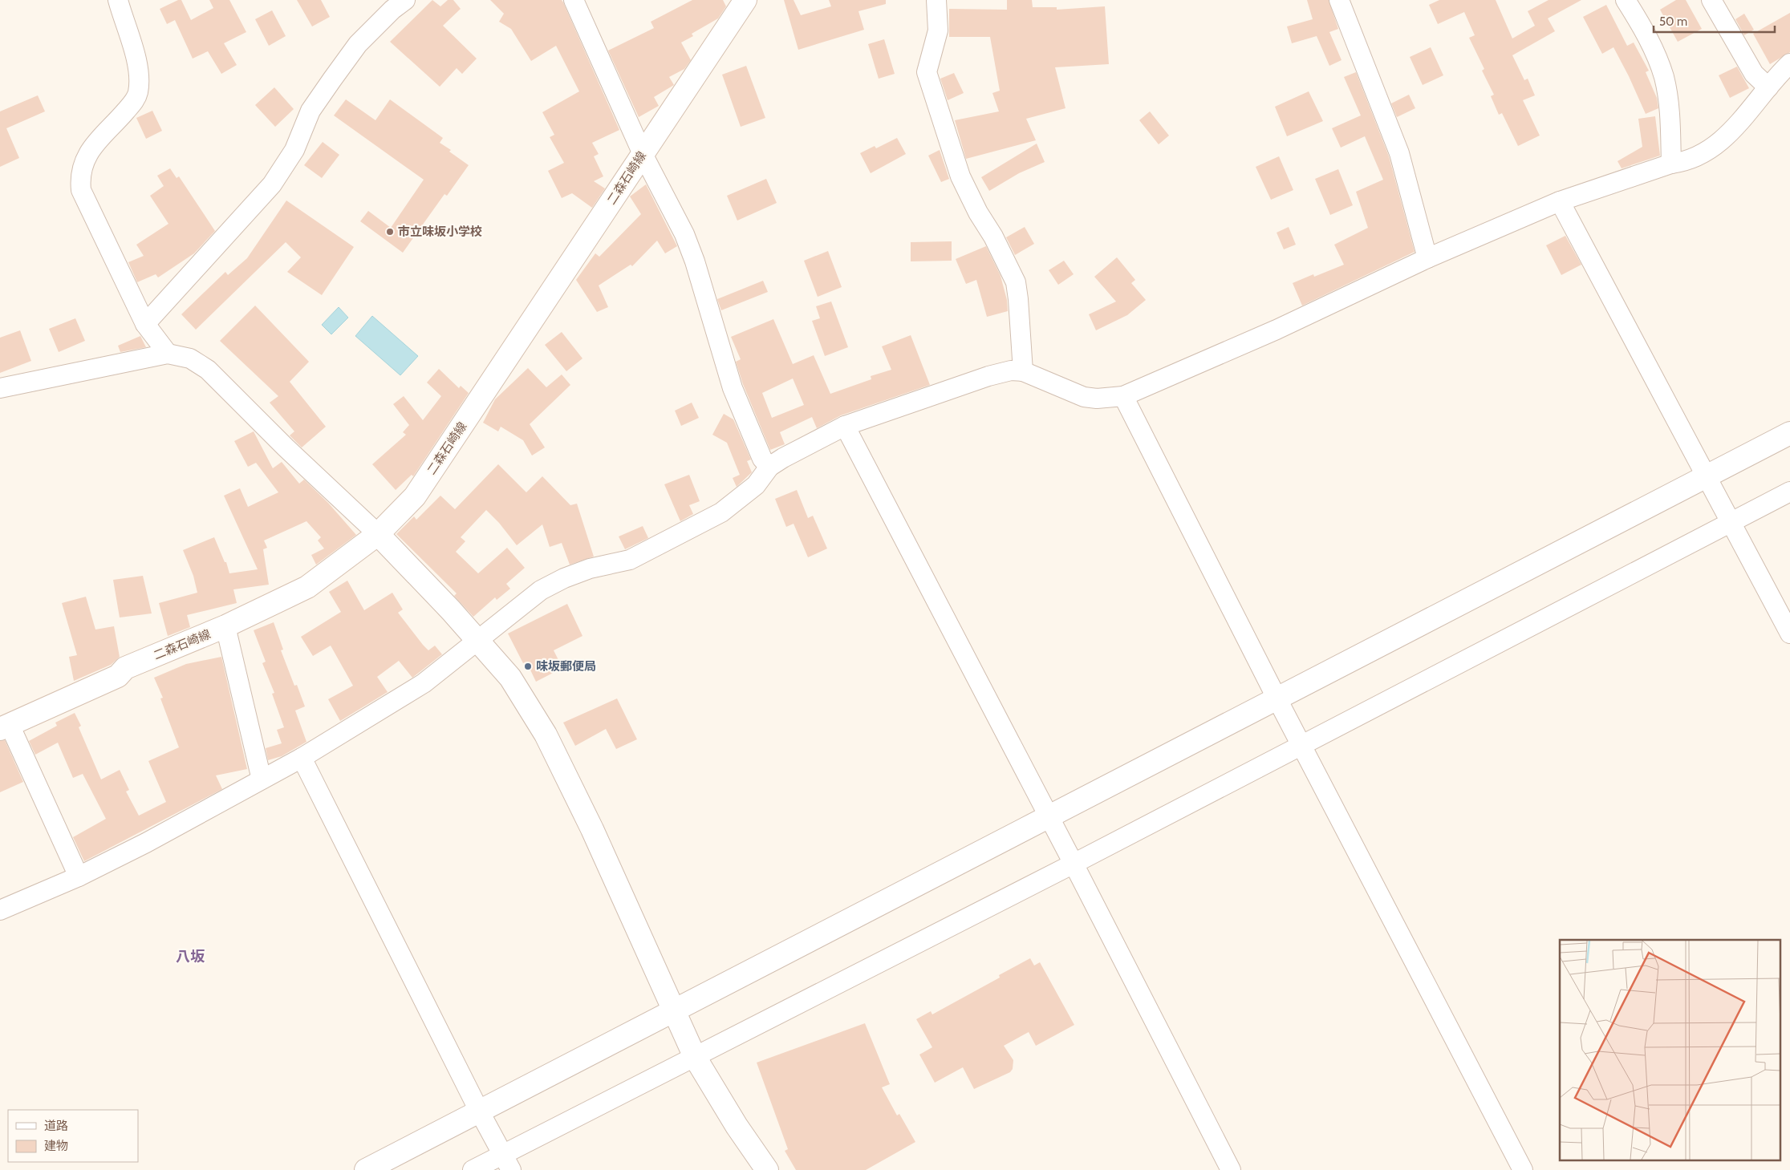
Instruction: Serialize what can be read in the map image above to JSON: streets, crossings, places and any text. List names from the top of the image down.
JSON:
{
  "streets": {
    "street": ["二森石崎線"]
  },
  "districts": ["八坂"],
  "places": ["市立味坂小学校", "味坂郵便局"],
  "legend": ["道路", "建物"],
  "scale_bar": "50 m"
}
